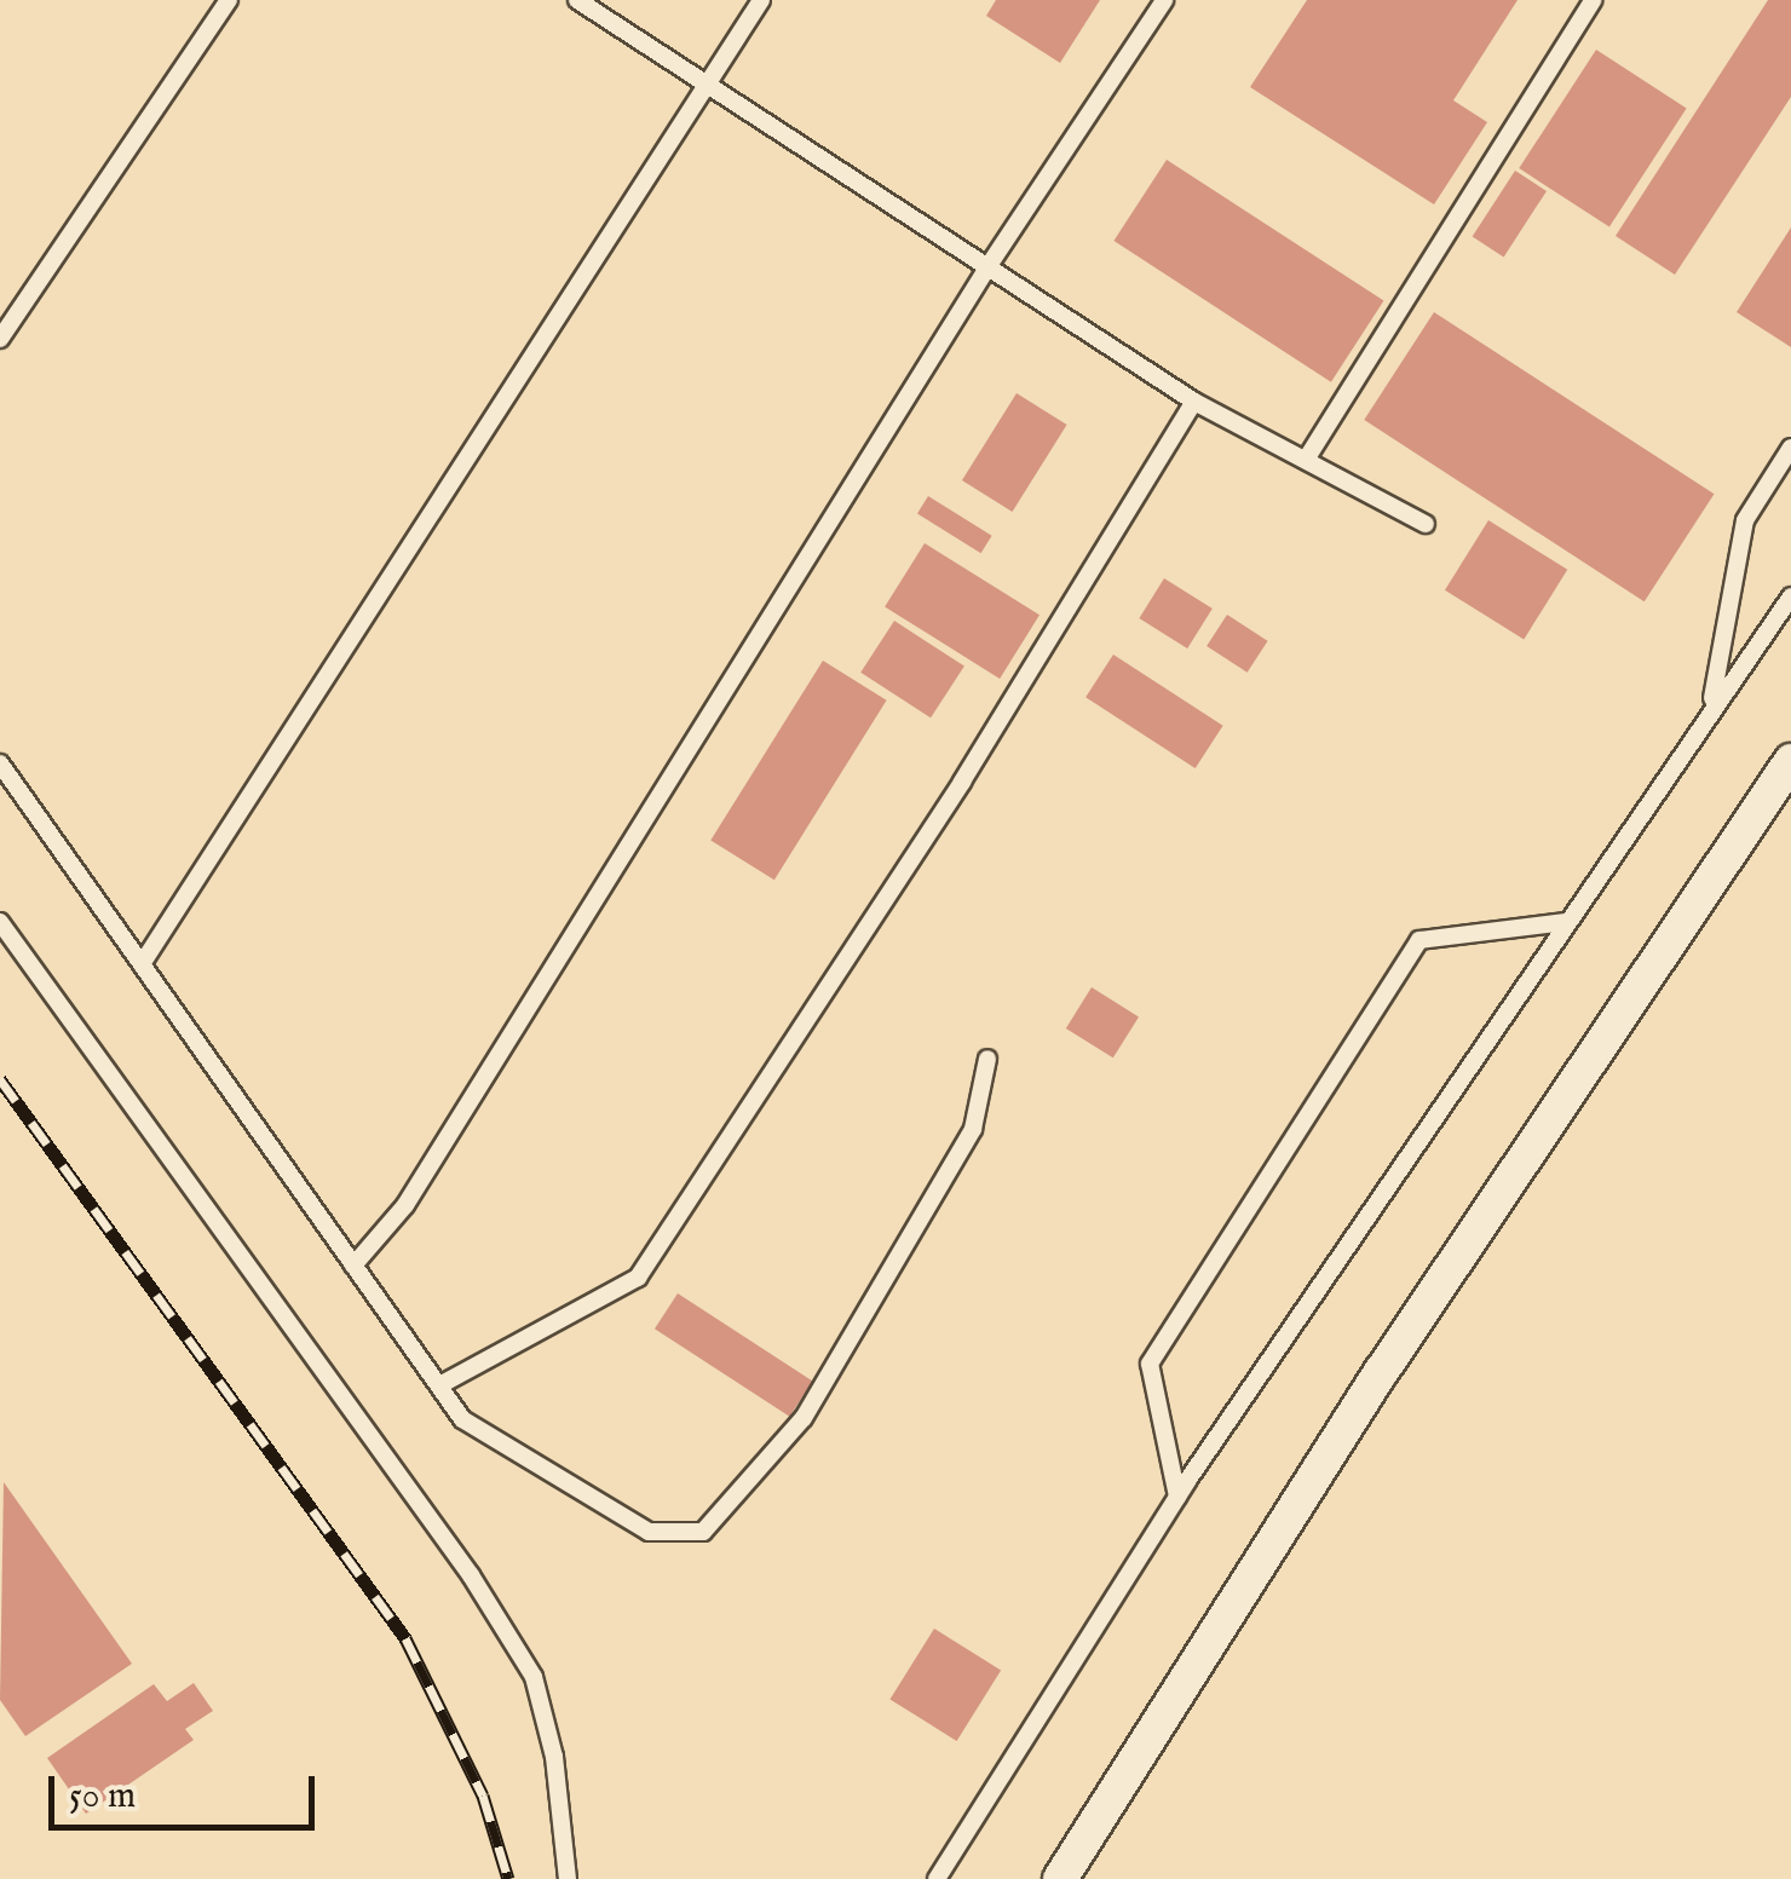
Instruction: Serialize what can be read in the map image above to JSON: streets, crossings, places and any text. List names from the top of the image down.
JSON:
{
  "scale_bar": "50 m"
}
